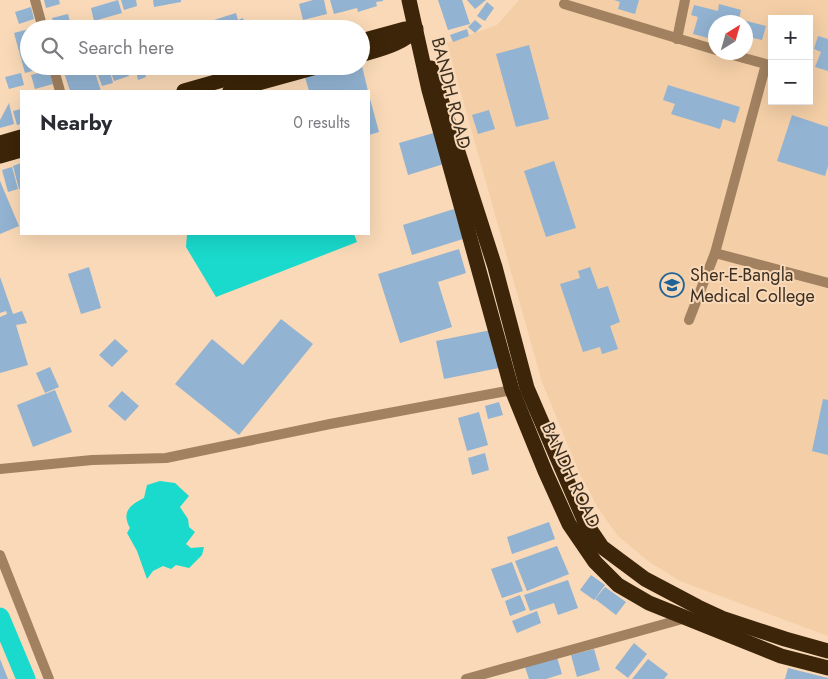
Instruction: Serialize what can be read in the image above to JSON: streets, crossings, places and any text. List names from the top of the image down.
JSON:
{
  "streets": {
    "highway": ["BANDH ROAD"]
  },
  "places": {
    "school or university": ["Sher-E-Bangla Medical College"]
  },
  "north": "top right",
  "page": {
    "map_buttons": ["+", "−"],
    "search": "Search here",
    "heading": ["Nearby", "0 results"]
  }
}
